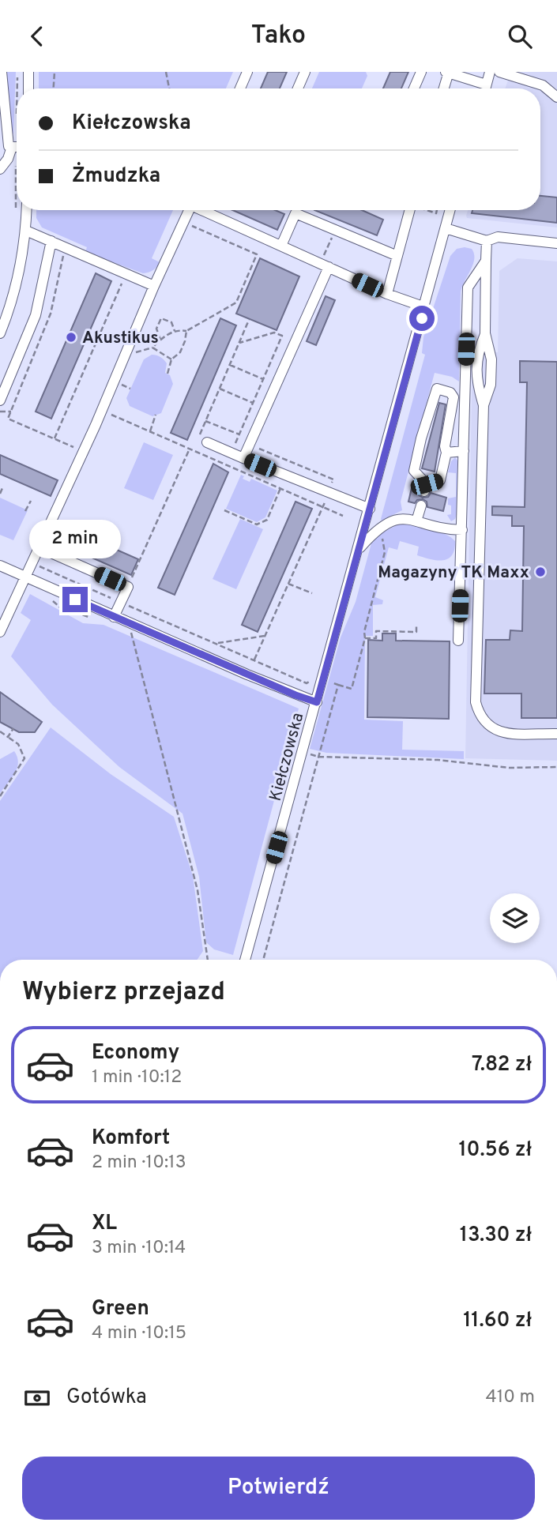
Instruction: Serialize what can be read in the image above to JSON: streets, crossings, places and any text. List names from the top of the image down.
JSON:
{
  "streets": {
    "street": ["Kiełczowska"]
  },
  "places": ["Akustikus", "Magazyny TK Maxx"],
  "page": {
    "header": "Tako",
    "banner": ["Kiełczowska", "Żmudzka"],
    "bubble": "2 min",
    "heading": "Wybierz przejazd",
    "list": [
      {
        "name": "Economy",
        "note": "1 min · 10:12",
        "value": "7.82 zł"
      },
      {
        "name": "Komfort",
        "note": "2 min · 10:13",
        "value": "10.56 zł"
      },
      {
        "name": "XL",
        "note": "3 min · 10:14",
        "value": "13.30 zł"
      },
      {
        "name": "Green",
        "note": "4 min · 10:15",
        "value": "11.60 zł"
      }
    ],
    "pay": ["Gotówka", "410 m"],
    "buttons": "Potwierdź"
  }
}
